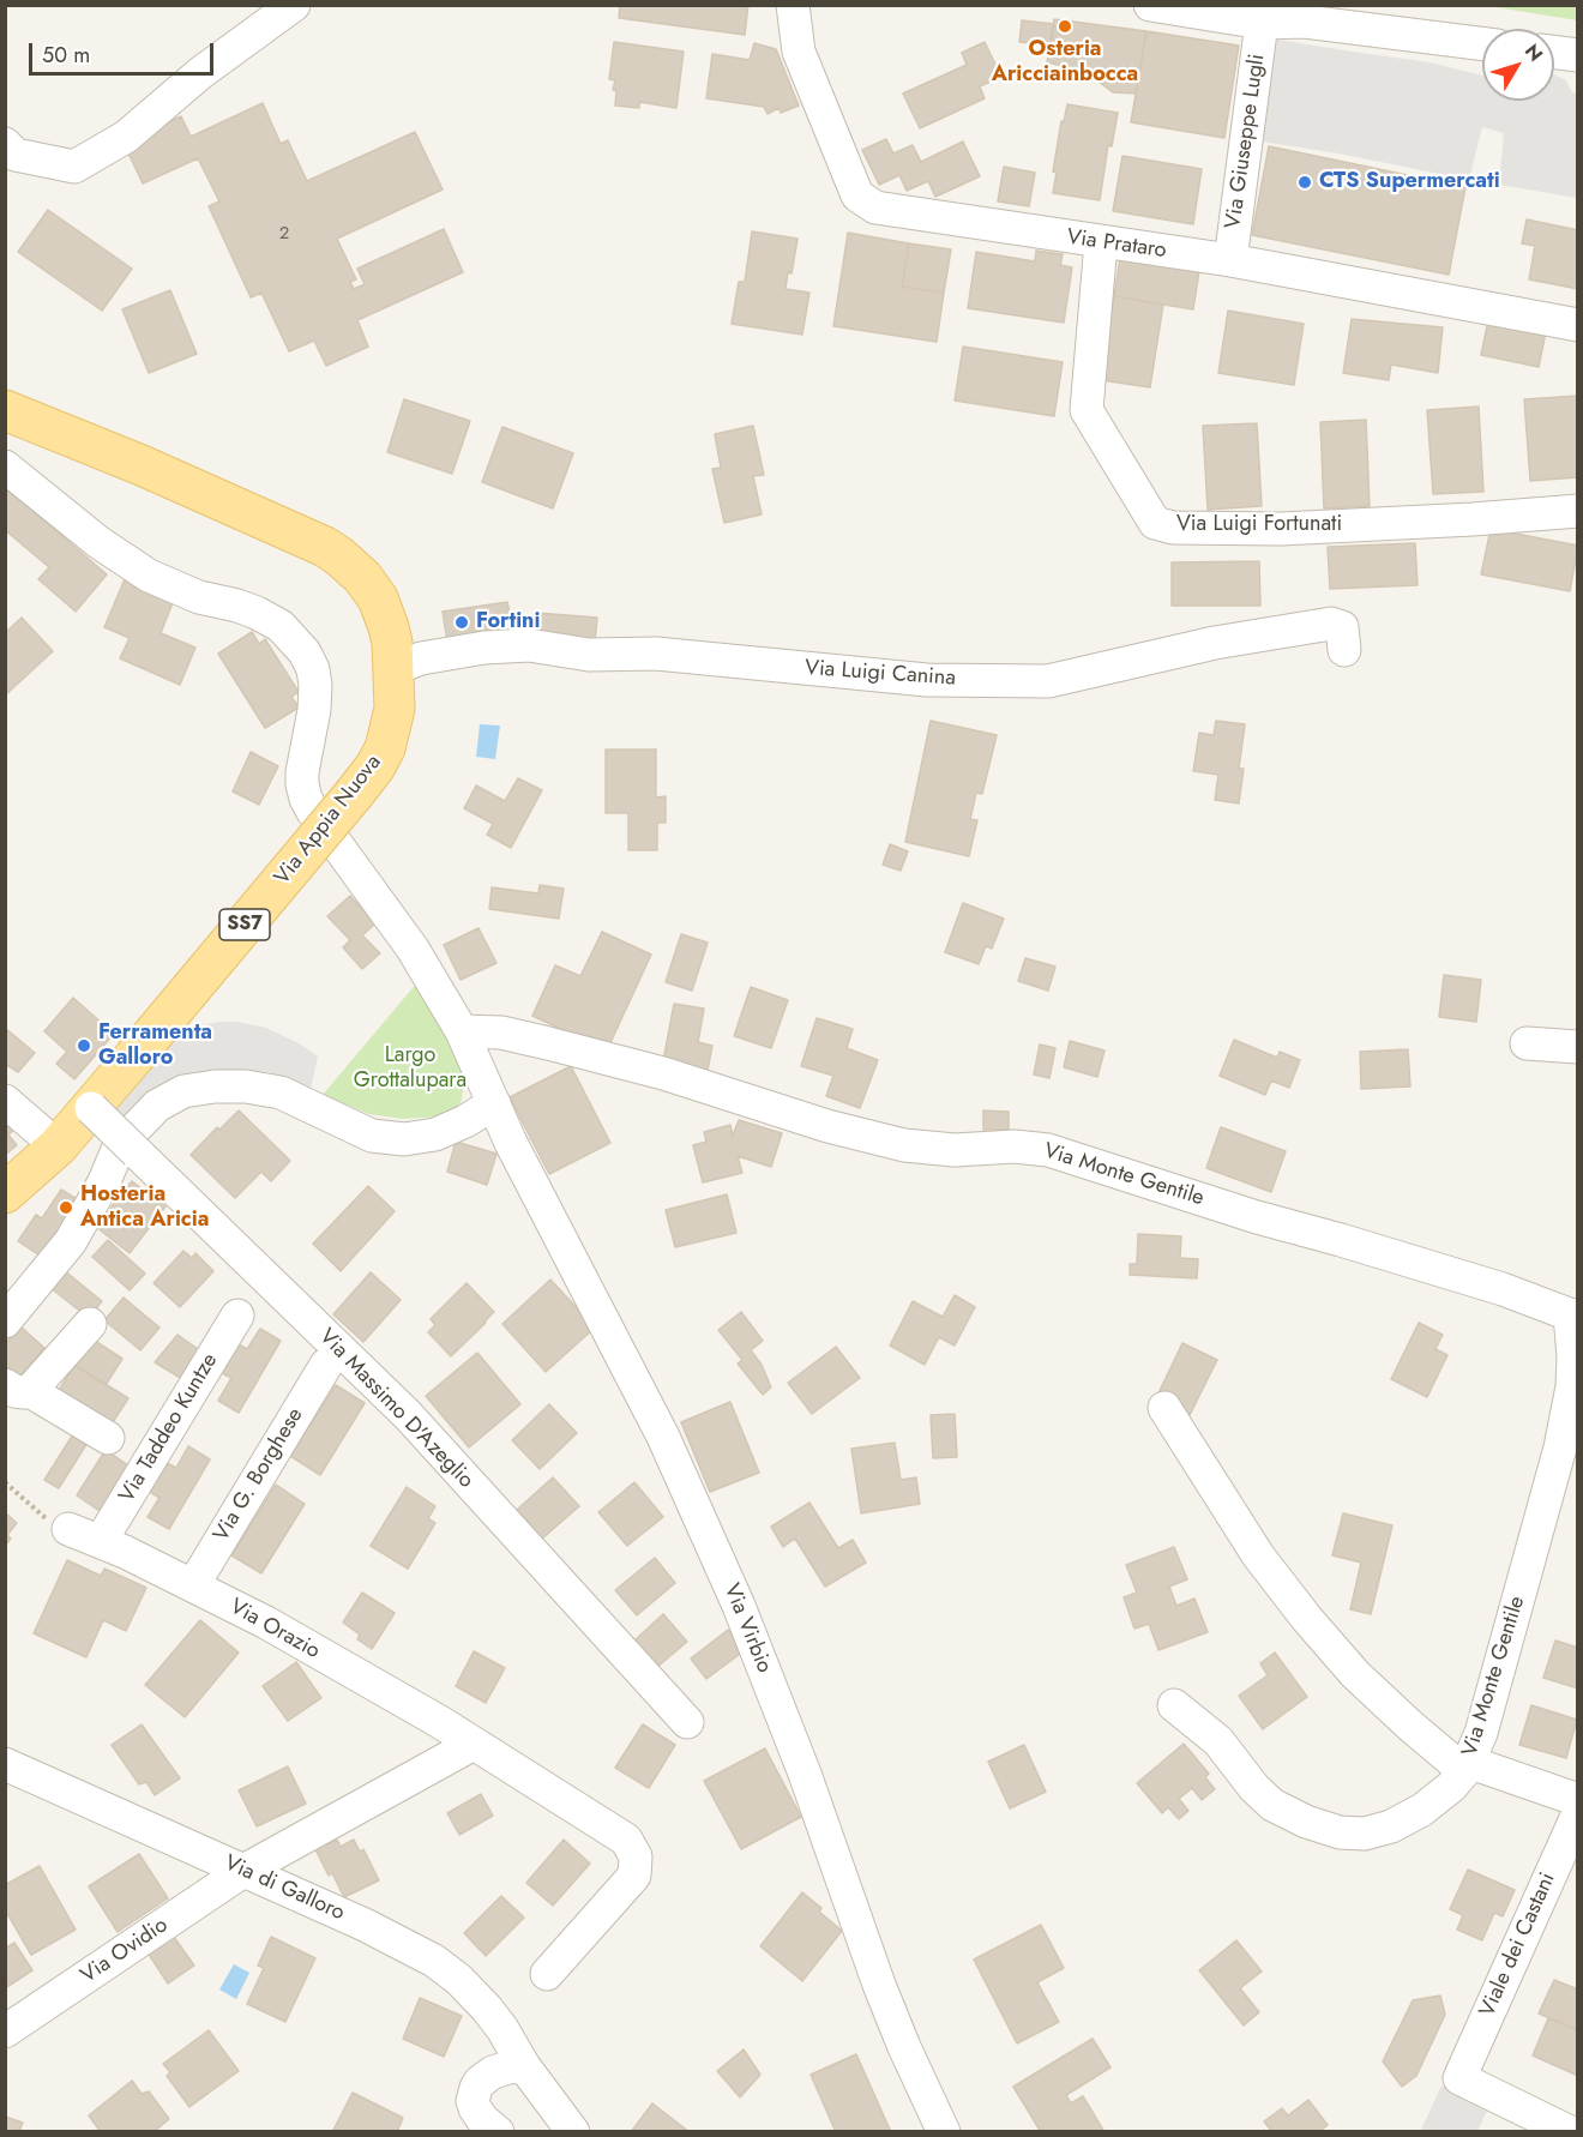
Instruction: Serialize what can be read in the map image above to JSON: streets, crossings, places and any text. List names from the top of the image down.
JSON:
{
  "streets": {
    "main road": ["Via Appia Nuova", "SS7"],
    "street": [
      "Via Giuseppe Lugli",
      "Via Prataro",
      "Via Luigi Fortunati",
      "Via Luigi Canina",
      "Via Monte Gentile",
      "Via Massimo D'Azeglio",
      "Via Taddeo Kuntze",
      "Via G. Borghese",
      "Via Virbio",
      "Via Orazio",
      "Via di Galloro",
      "Viale dei Castani",
      "Via Ovidio"
    ]
  },
  "crossings": [
    ["Via Giuseppe Lugli", "Via Prataro"],
    ["Via Prataro", "Via Luigi Fortunati"],
    ["Via Luigi Canina", "Via Appia Nuova"],
    ["Via Appia Nuova", "Via Massimo D'Azeglio"],
    ["Via Taddeo Kuntze", "Via Orazio"],
    ["Via G. Borghese", "Via Orazio"],
    ["Via di Galloro", "Via Ovidio"]
  ],
  "parks": ["Largo Grottalupara"],
  "places": [
    "Osteria Aricciainbocca",
    "CTS Supermercati",
    "Fortini",
    "Ferramenta Galloro",
    "Hosteria Antica Aricia"
  ],
  "house_numbers": ["2"],
  "scale_bar": "50 m",
  "north": "top right"
}
